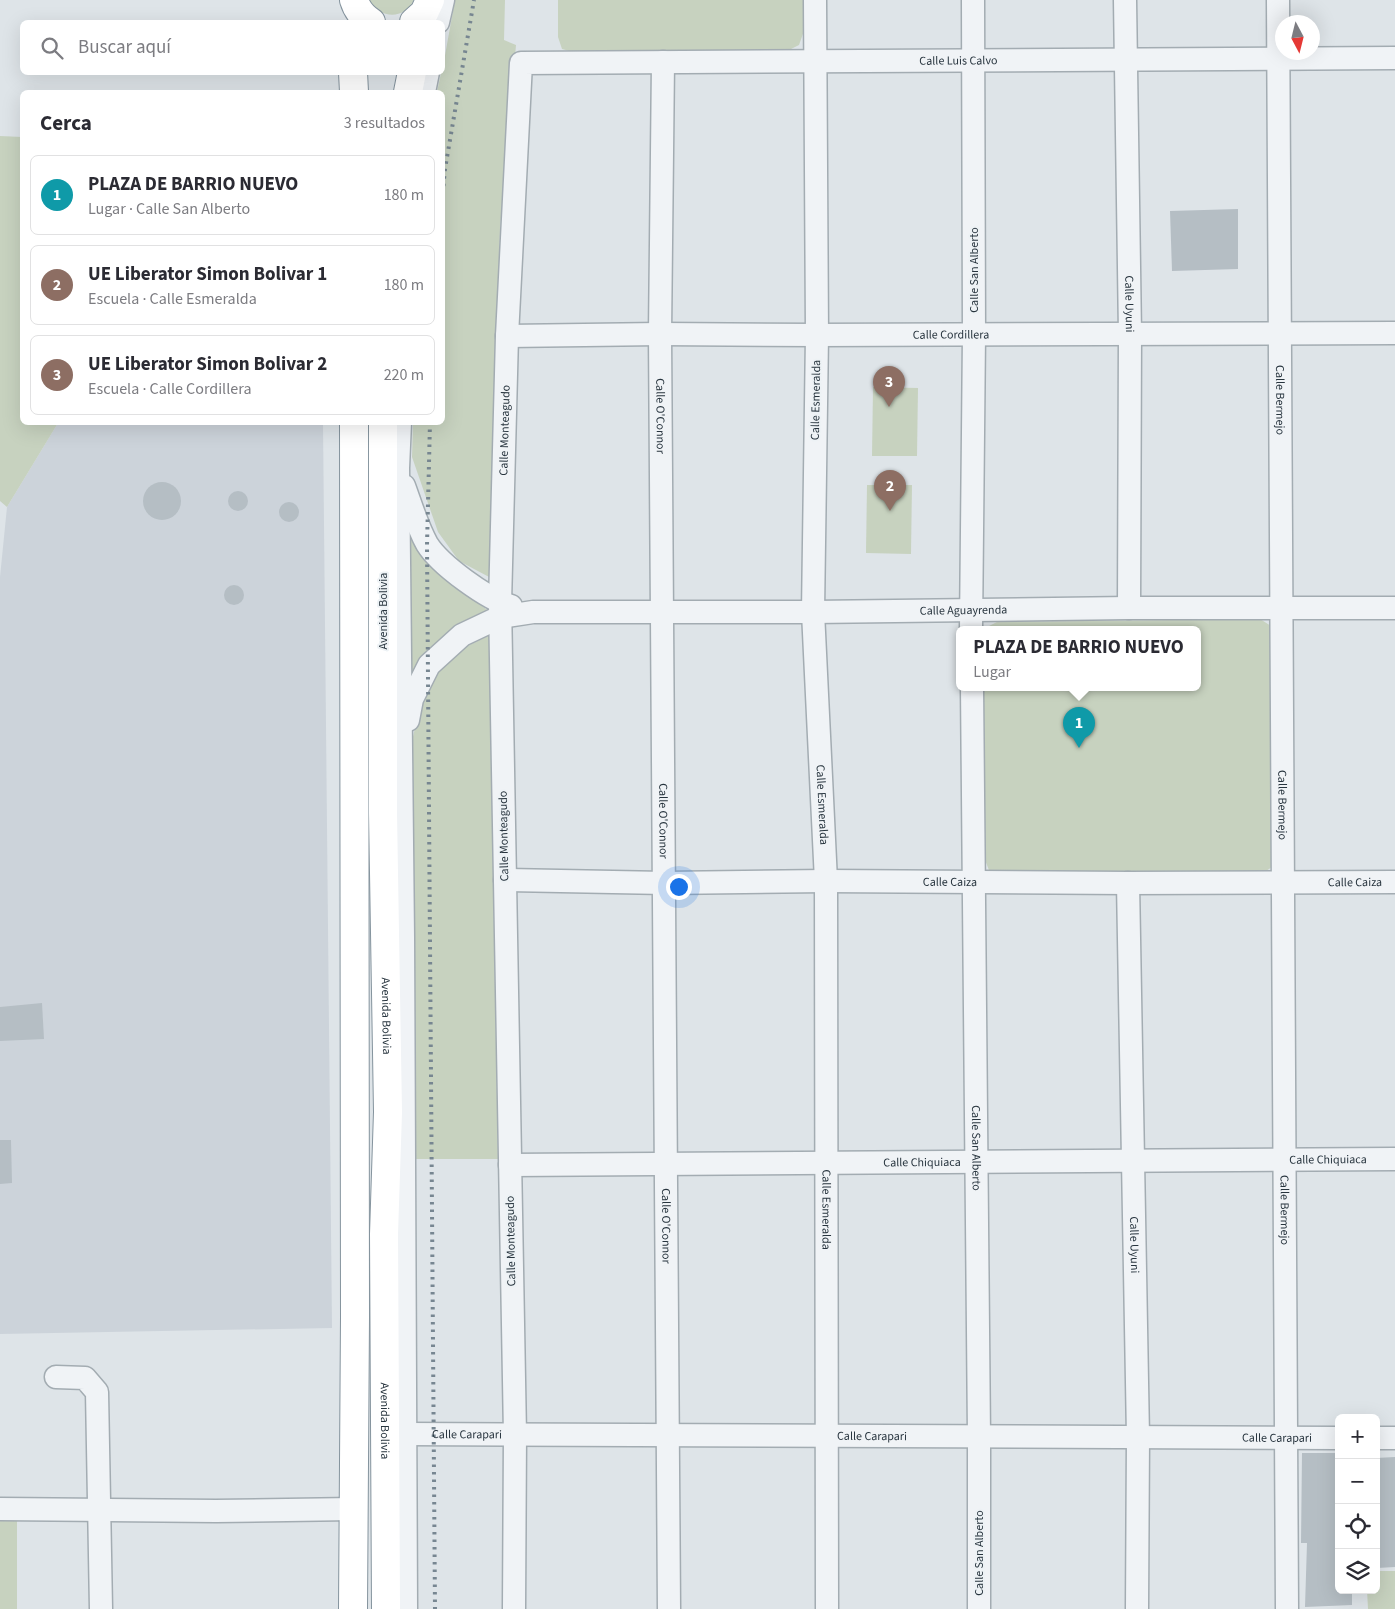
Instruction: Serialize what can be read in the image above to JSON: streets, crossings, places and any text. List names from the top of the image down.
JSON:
{
  "streets": {
    "highway": ["Avenida Bolivia"],
    "street": [
      "Calle Luis Calvo",
      "Calle San Alberto",
      "Calle Uyuni",
      "Calle Cordillera",
      "Calle Esmeralda",
      "Calle Bermejo",
      "Calle O'Connor",
      "Calle Monteagudo",
      "Calle Aguayrenda",
      "Calle Caiza",
      "Calle Chiquiaca",
      "Calle Carapari"
    ]
  },
  "crossings": [
    ["Calle Luis Calvo", "Calle San Alberto"],
    ["Calle Luis Calvo", "Calle Uyuni"],
    ["Calle Luis Calvo", "Calle Esmeralda"],
    ["Calle Luis Calvo", "Calle O'Connor"],
    ["Calle Luis Calvo", "Calle Monteagudo"],
    ["Calle San Alberto", "Calle Cordillera"],
    ["Calle San Alberto", "Calle Aguayrenda"],
    ["Calle San Alberto", "Calle Caiza"],
    ["Calle San Alberto", "Calle Chiquiaca"],
    ["Calle San Alberto", "Calle Carapari"],
    ["Calle Uyuni", "Calle Cordillera"],
    ["Calle Uyuni", "Calle Aguayrenda"],
    ["Calle Uyuni", "Calle Caiza"],
    ["Calle Uyuni", "Calle Chiquiaca"],
    ["Calle Uyuni", "Calle Carapari"],
    ["Calle Cordillera", "Calle Esmeralda"],
    ["Calle Cordillera", "Calle Bermejo"],
    ["Calle Cordillera", "Calle O'Connor"],
    ["Calle Cordillera", "Calle Monteagudo"],
    ["Calle Esmeralda", "Calle Aguayrenda"],
    ["Calle Esmeralda", "Calle Caiza"],
    ["Calle Esmeralda", "Calle Chiquiaca"],
    ["Calle Esmeralda", "Calle Carapari"],
    ["Calle Bermejo", "Calle Aguayrenda"],
    ["Calle Bermejo", "Calle Caiza"],
    ["Calle Bermejo", "Calle Chiquiaca"],
    ["Calle Bermejo", "Calle Carapari"],
    ["Calle O'Connor", "Calle Aguayrenda"],
    ["Calle O'Connor", "Calle Caiza"],
    ["Calle O'Connor", "Calle Chiquiaca"],
    ["Calle O'Connor", "Calle Carapari"],
    ["Calle Monteagudo", "Calle Aguayrenda"],
    ["Calle Monteagudo", "Calle Caiza"],
    ["Calle Monteagudo", "Calle Chiquiaca"],
    ["Calle Monteagudo", "Calle Carapari"]
  ],
  "north": "bottom",
  "page": {
    "search": "Buscar aquí",
    "heading": ["Cerca", "3 resultados"],
    "list": [
      {
        "mark": "1",
        "name": "PLAZA DE BARRIO NUEVO",
        "note": "Lugar · Calle San Alberto",
        "value": "180 m"
      },
      {
        "mark": "2",
        "name": "UE Liberator Simon Bolivar 1",
        "note": "Escuela · Calle Esmeralda",
        "value": "180 m"
      },
      {
        "mark": "3",
        "name": "UE Liberator Simon Bolivar 2",
        "note": "Escuela · Calle Cordillera",
        "value": "220 m"
      }
    ],
    "pins": ["3", "2", "1"],
    "popup": ["PLAZA DE BARRIO NUEVO", "Lugar"],
    "map_buttons": ["+", "−"]
  }
}
